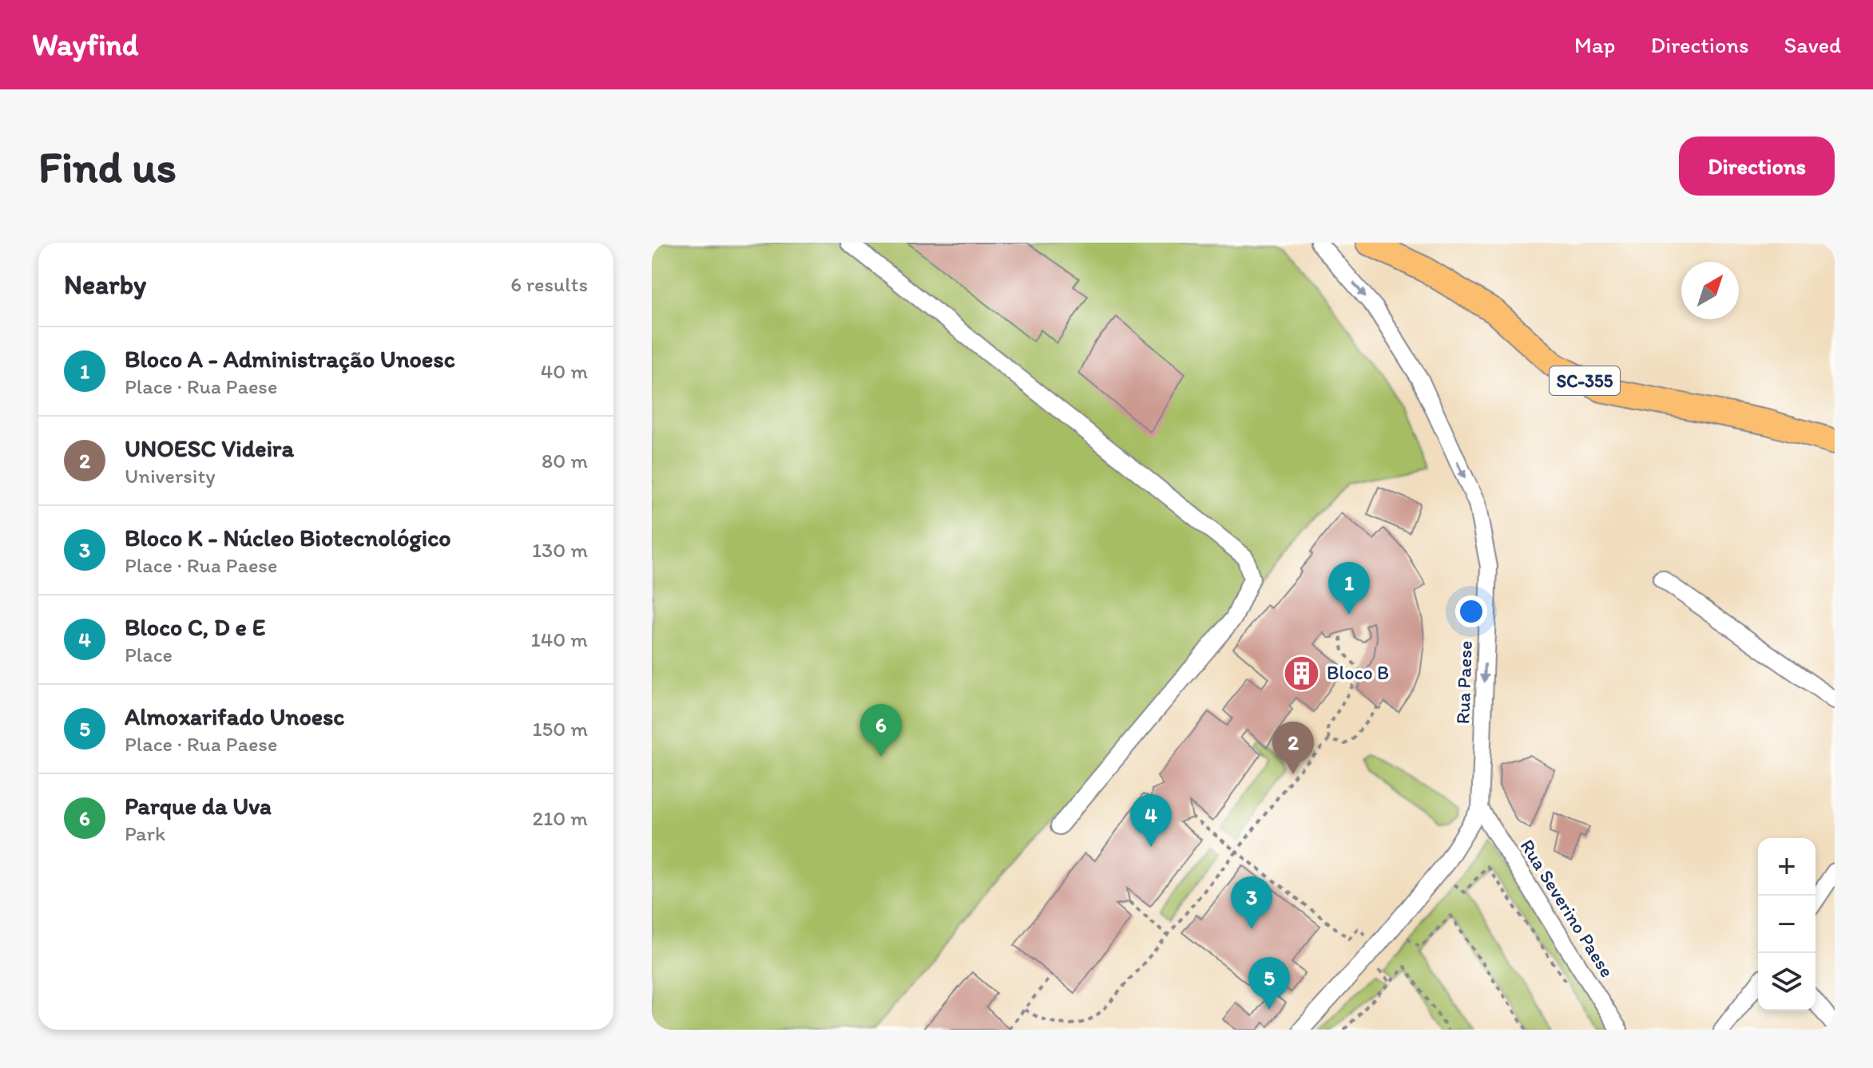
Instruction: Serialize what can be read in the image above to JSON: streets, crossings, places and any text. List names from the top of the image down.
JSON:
{
  "streets": {
    "main road": ["SC-355"],
    "street": ["Rua Paese", "Rua Severino Paese"]
  },
  "crossings": [
    ["Rua Paese", "Rua Severino Paese"]
  ],
  "one_way": ["Rua Paese"],
  "places": {
    "building": ["Bloco B"]
  },
  "north": "top right",
  "page": {
    "header": "Wayfind",
    "nav": ["Map", "Directions", "Saved"],
    "buttons": "Directions",
    "title": "Find us",
    "heading": ["Nearby", "6 results"],
    "list": [
      {
        "mark": "1",
        "name": "Bloco A - Administração Unoesc",
        "note": "Place · Rua Paese",
        "value": "40 m"
      },
      {
        "mark": "2",
        "name": "UNOESC Videira",
        "note": "University",
        "value": "80 m"
      },
      {
        "mark": "3",
        "name": "Bloco K - Núcleo Biotecnológico",
        "note": "Place · Rua Paese",
        "value": "130 m"
      },
      {
        "mark": "4",
        "name": "Bloco C, D e E",
        "note": "Place",
        "value": "140 m"
      },
      {
        "mark": "5",
        "name": "Almoxarifado Unoesc",
        "note": "Place · Rua Paese",
        "value": "150 m"
      },
      {
        "mark": "6",
        "name": "Parque da Uva",
        "note": "Park",
        "value": "210 m"
      }
    ],
    "pins": [
      "1",
      "6",
      "2",
      "4",
      "3",
      "5"
    ],
    "map_buttons": ["+", "−"]
  }
}
